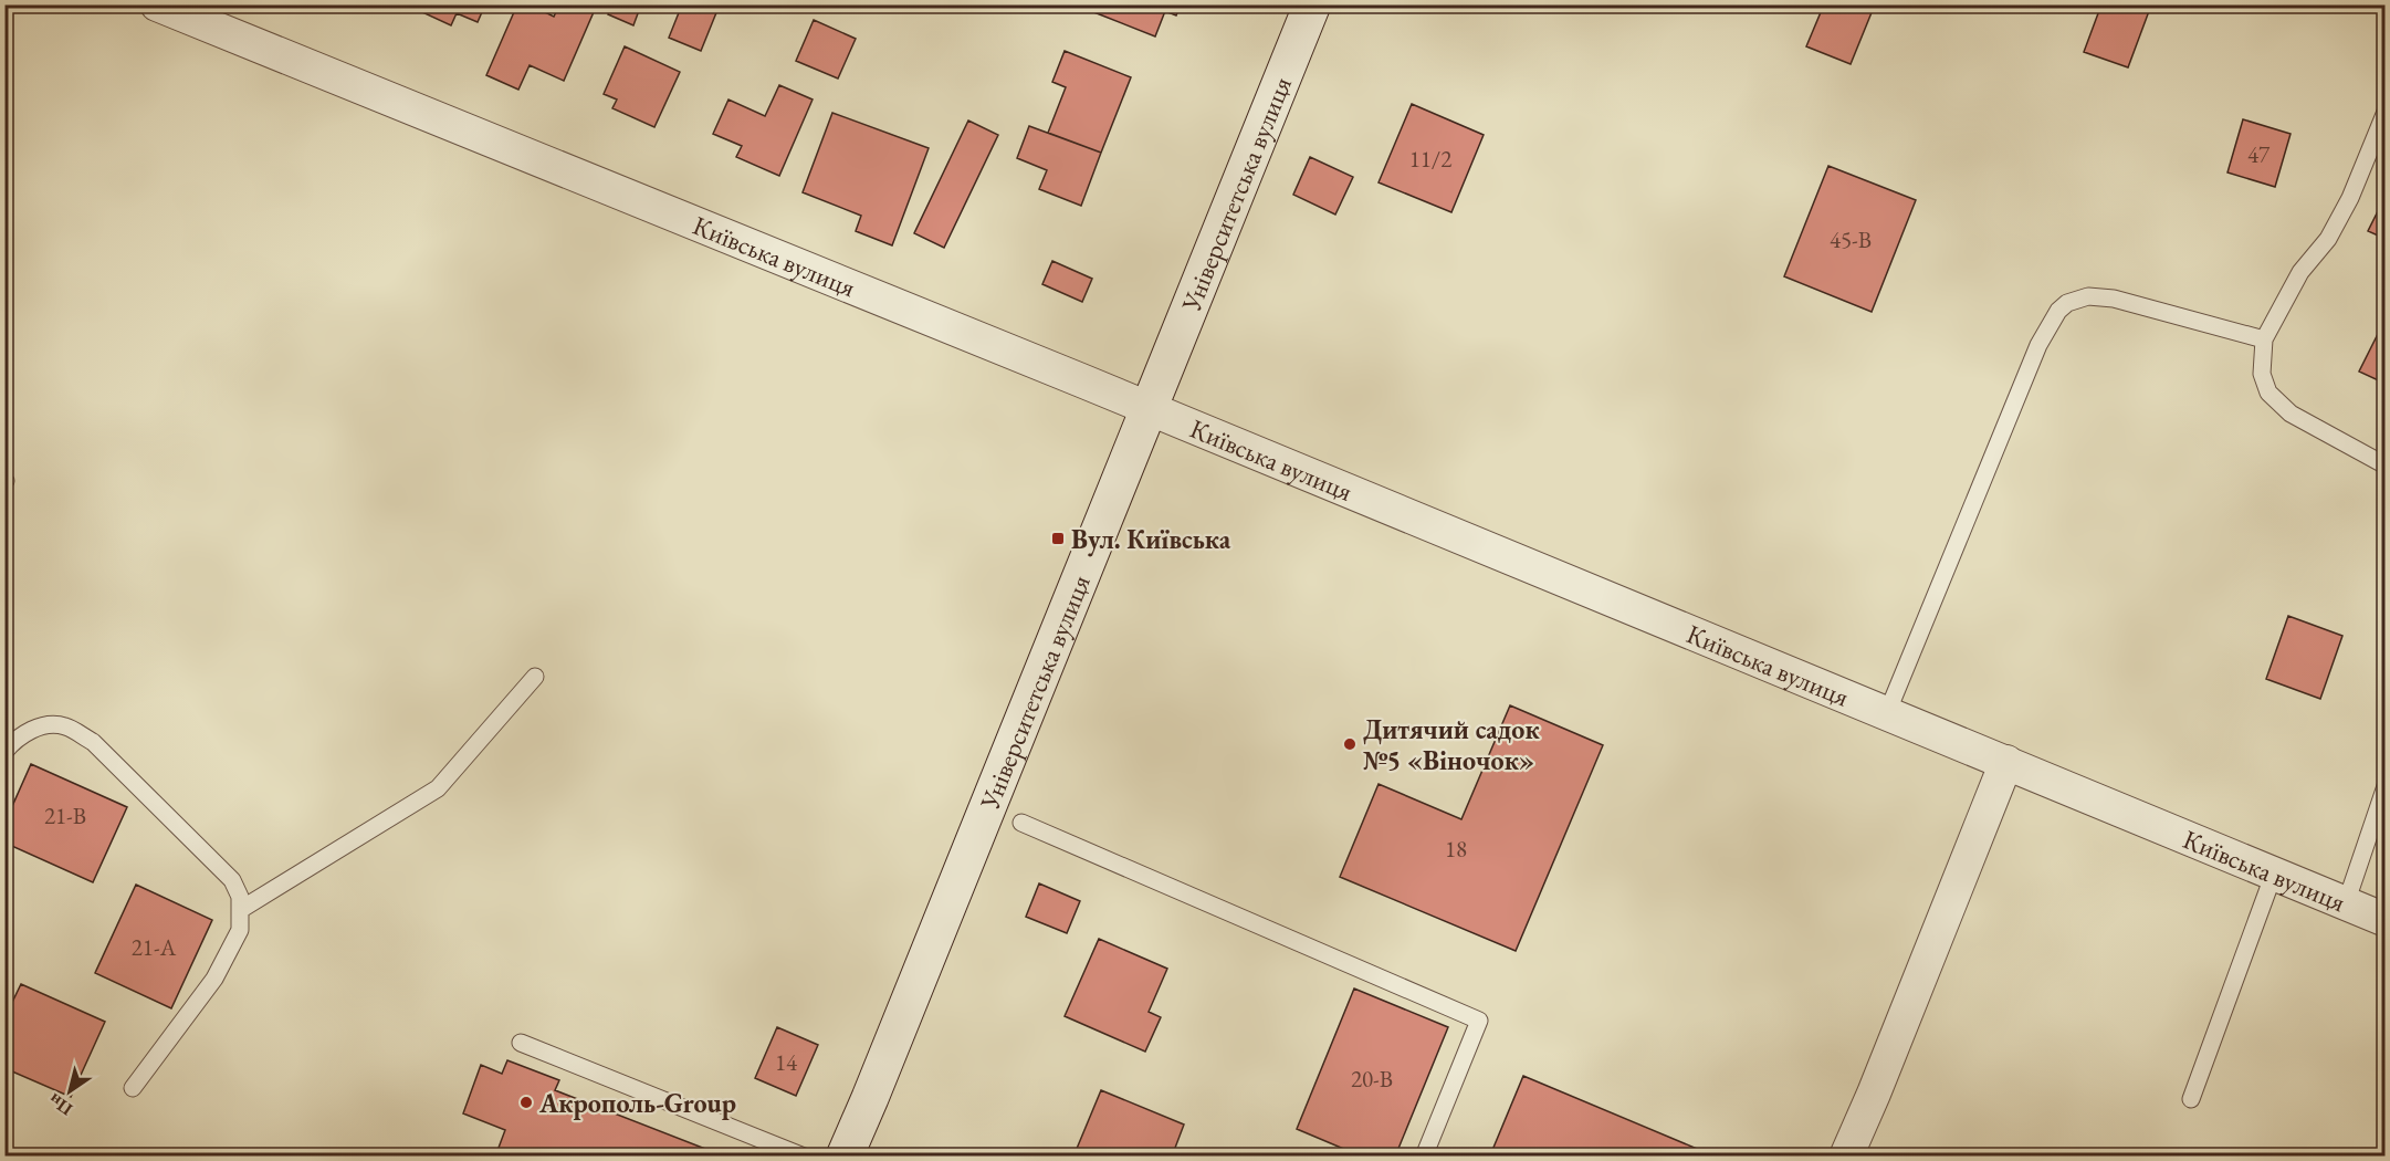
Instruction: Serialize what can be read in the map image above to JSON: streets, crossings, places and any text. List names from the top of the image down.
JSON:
{
  "streets": {
    "main road": ["Університетська вулиця"],
    "street": ["Київська вулиця"]
  },
  "crossings": [
    ["Університетська вулиця", "Київська вулиця"]
  ],
  "places": {
    "transit": ["Вул. Київська"],
    "other": ["Дитячий садок №5 «Віночок»", "Акрополь-Group"]
  },
  "house_numbers": [
    "47",
    "11/2",
    "45-В",
    "21-В",
    "18",
    "21-А",
    "14",
    "20-В"
  ],
  "north": "bottom left"
}
